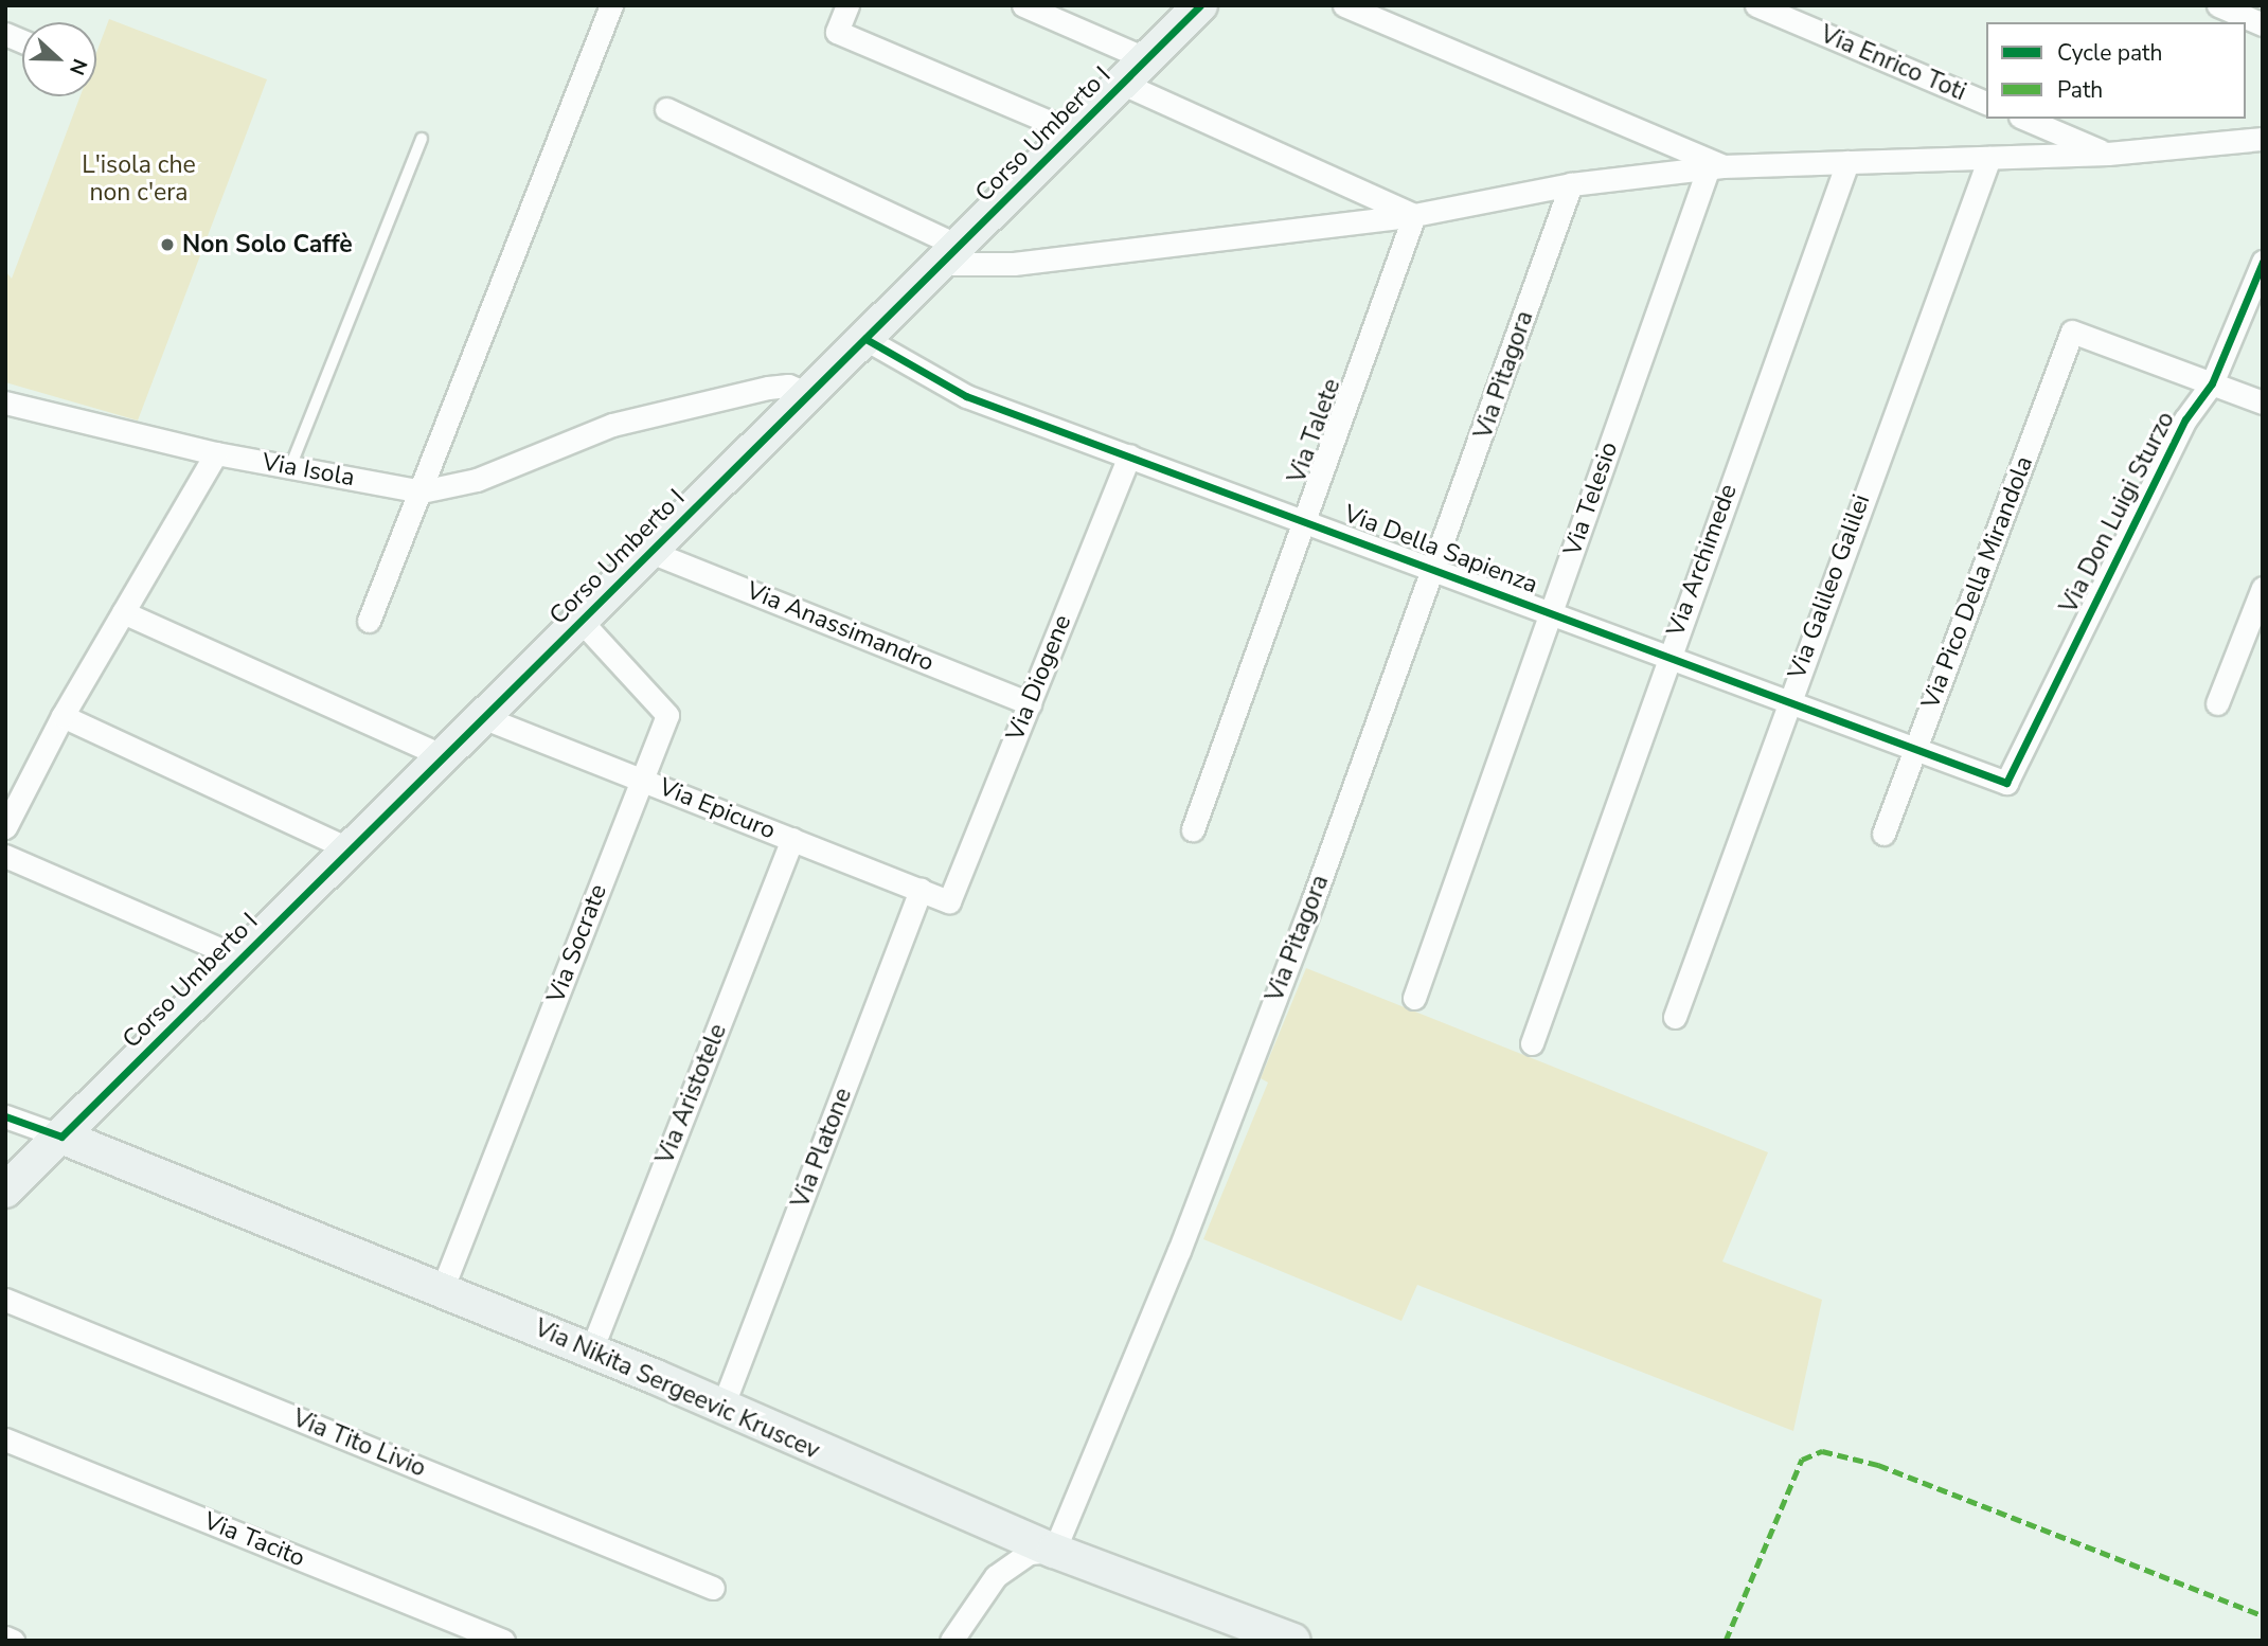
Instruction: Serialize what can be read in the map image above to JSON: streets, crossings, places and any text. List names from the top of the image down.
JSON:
{
  "streets": {
    "street": [
      "Via Enrico Toti",
      "Corso Umberto I",
      "Via Pitagora",
      "Via Talete",
      "Via Isola",
      "Via Telesio",
      "Via Don Luigi Sturzo",
      "Via Della Sapienza",
      "Via Archimede",
      "Via Pico Della Mirandola",
      "Via Galileo Galilei",
      "Via Anassimandro",
      "Via Diogene",
      "Via Epicuro",
      "Via Socrate",
      "Via Aristotele",
      "Via Platone",
      "Via Nikita Sergeevic Kruscev",
      "Via Tito Livio",
      "Via Tacito"
    ]
  },
  "crossings": [
    ["Corso Umberto I", "Via Isola"],
    ["Corso Umberto I", "Via Della Sapienza"],
    ["Corso Umberto I", "Via Anassimandro"],
    ["Corso Umberto I", "Via Epicuro"],
    ["Corso Umberto I", "Via Socrate"],
    ["Corso Umberto I", "Via Nikita Sergeevic Kruscev"],
    ["Via Pitagora", "Via Della Sapienza"],
    ["Via Pitagora", "Via Nikita Sergeevic Kruscev"],
    ["Via Talete", "Via Della Sapienza"],
    ["Via Telesio", "Via Della Sapienza"],
    ["Via Don Luigi Sturzo", "Via Della Sapienza"],
    ["Via Don Luigi Sturzo", "Via Pico Della Mirandola"],
    ["Via Della Sapienza", "Via Archimede"],
    ["Via Della Sapienza", "Via Pico Della Mirandola"],
    ["Via Della Sapienza", "Via Galileo Galilei"],
    ["Via Della Sapienza", "Via Diogene"],
    ["Via Anassimandro", "Via Diogene"],
    ["Via Diogene", "Via Epicuro"],
    ["Via Epicuro", "Via Socrate"],
    ["Via Epicuro", "Via Aristotele"],
    ["Via Epicuro", "Via Platone"],
    ["Via Socrate", "Via Nikita Sergeevic Kruscev"],
    ["Via Aristotele", "Via Nikita Sergeevic Kruscev"],
    ["Via Platone", "Via Nikita Sergeevic Kruscev"]
  ],
  "parks": ["L'isola che non c'era"],
  "places": ["Non Solo Caffè"],
  "legend": ["Cycle path", "Path"],
  "north": "right"
}
